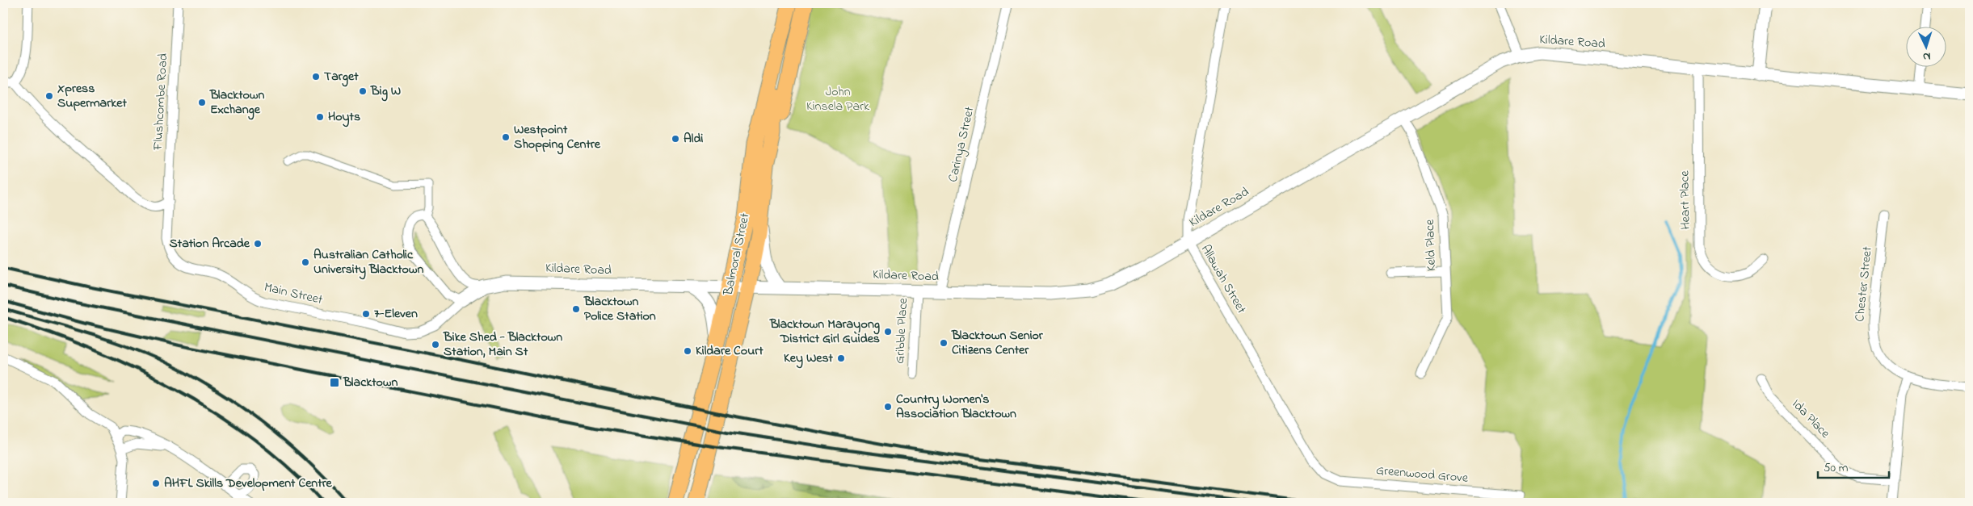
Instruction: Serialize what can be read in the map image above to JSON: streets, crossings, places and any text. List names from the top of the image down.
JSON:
{
  "streets": {
    "main road": ["Balmoral Street"],
    "street": [
      "Kildare Road",
      "Flushcombe Road",
      "Carinya Street",
      "Heart Place",
      "Keld Place",
      "Allawah Street",
      "Chester Street",
      "Main Street",
      "Gribble Place",
      "Ida Place",
      "Greenwood Grove"
    ]
  },
  "crossings": [
    ["Kildare Road", "Carinya Street"],
    ["Kildare Road", "Heart Place"],
    ["Kildare Road", "Keld Place"],
    ["Kildare Road", "Balmoral Street"],
    ["Kildare Road", "Allawah Street"],
    ["Kildare Road", "Main Street"],
    ["Kildare Road", "Gribble Place"],
    ["Flushcombe Road", "Main Street"],
    ["Allawah Street", "Greenwood Grove"]
  ],
  "parks": ["John Kinsela Park"],
  "places": {
    "other": [
      "Target",
      "Big W",
      "Xpress Supermarket",
      "Blacktown Exchange",
      "Hoyts",
      "Westpoint Shopping Centre",
      "Aldi",
      "Station Arcade",
      "Australian Catholic University Blacktown",
      "Blacktown Police Station",
      "7-Eleven",
      "Blacktown Marayong District Girl Guides",
      "Blacktown Senior Citizens Center",
      "Bike Shed - Blacktown Station, Main St",
      "Kildare Court",
      "Key West",
      "Country Women's Association Blacktown",
      "AHFL Skills Development Centre"
    ],
    "transit": ["Blacktown"]
  },
  "scale_bar": "50 m",
  "north": "bottom"
}
